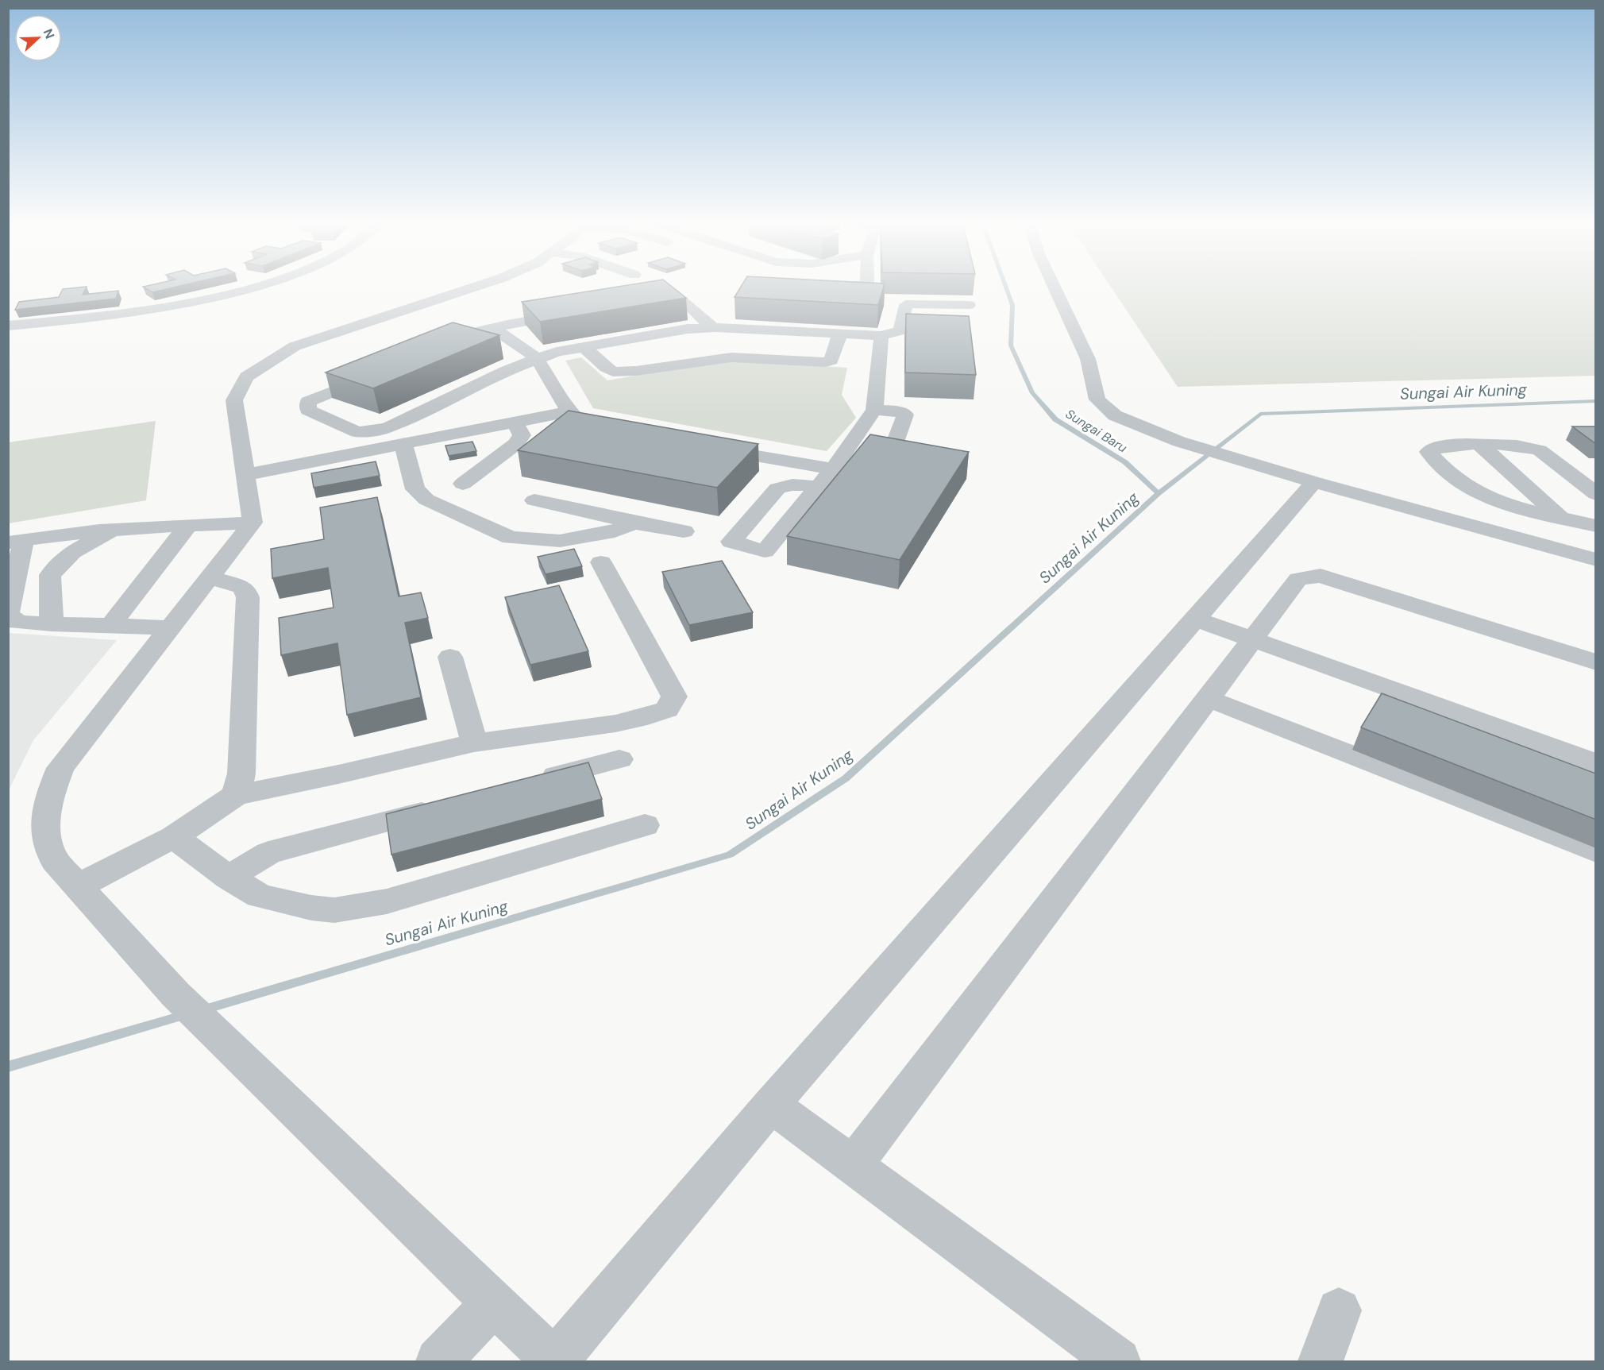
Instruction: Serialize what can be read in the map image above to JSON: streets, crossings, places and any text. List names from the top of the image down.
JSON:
{
  "water": ["Sungai Air Kuning", "Sungai Baru"],
  "north": "right"
}
